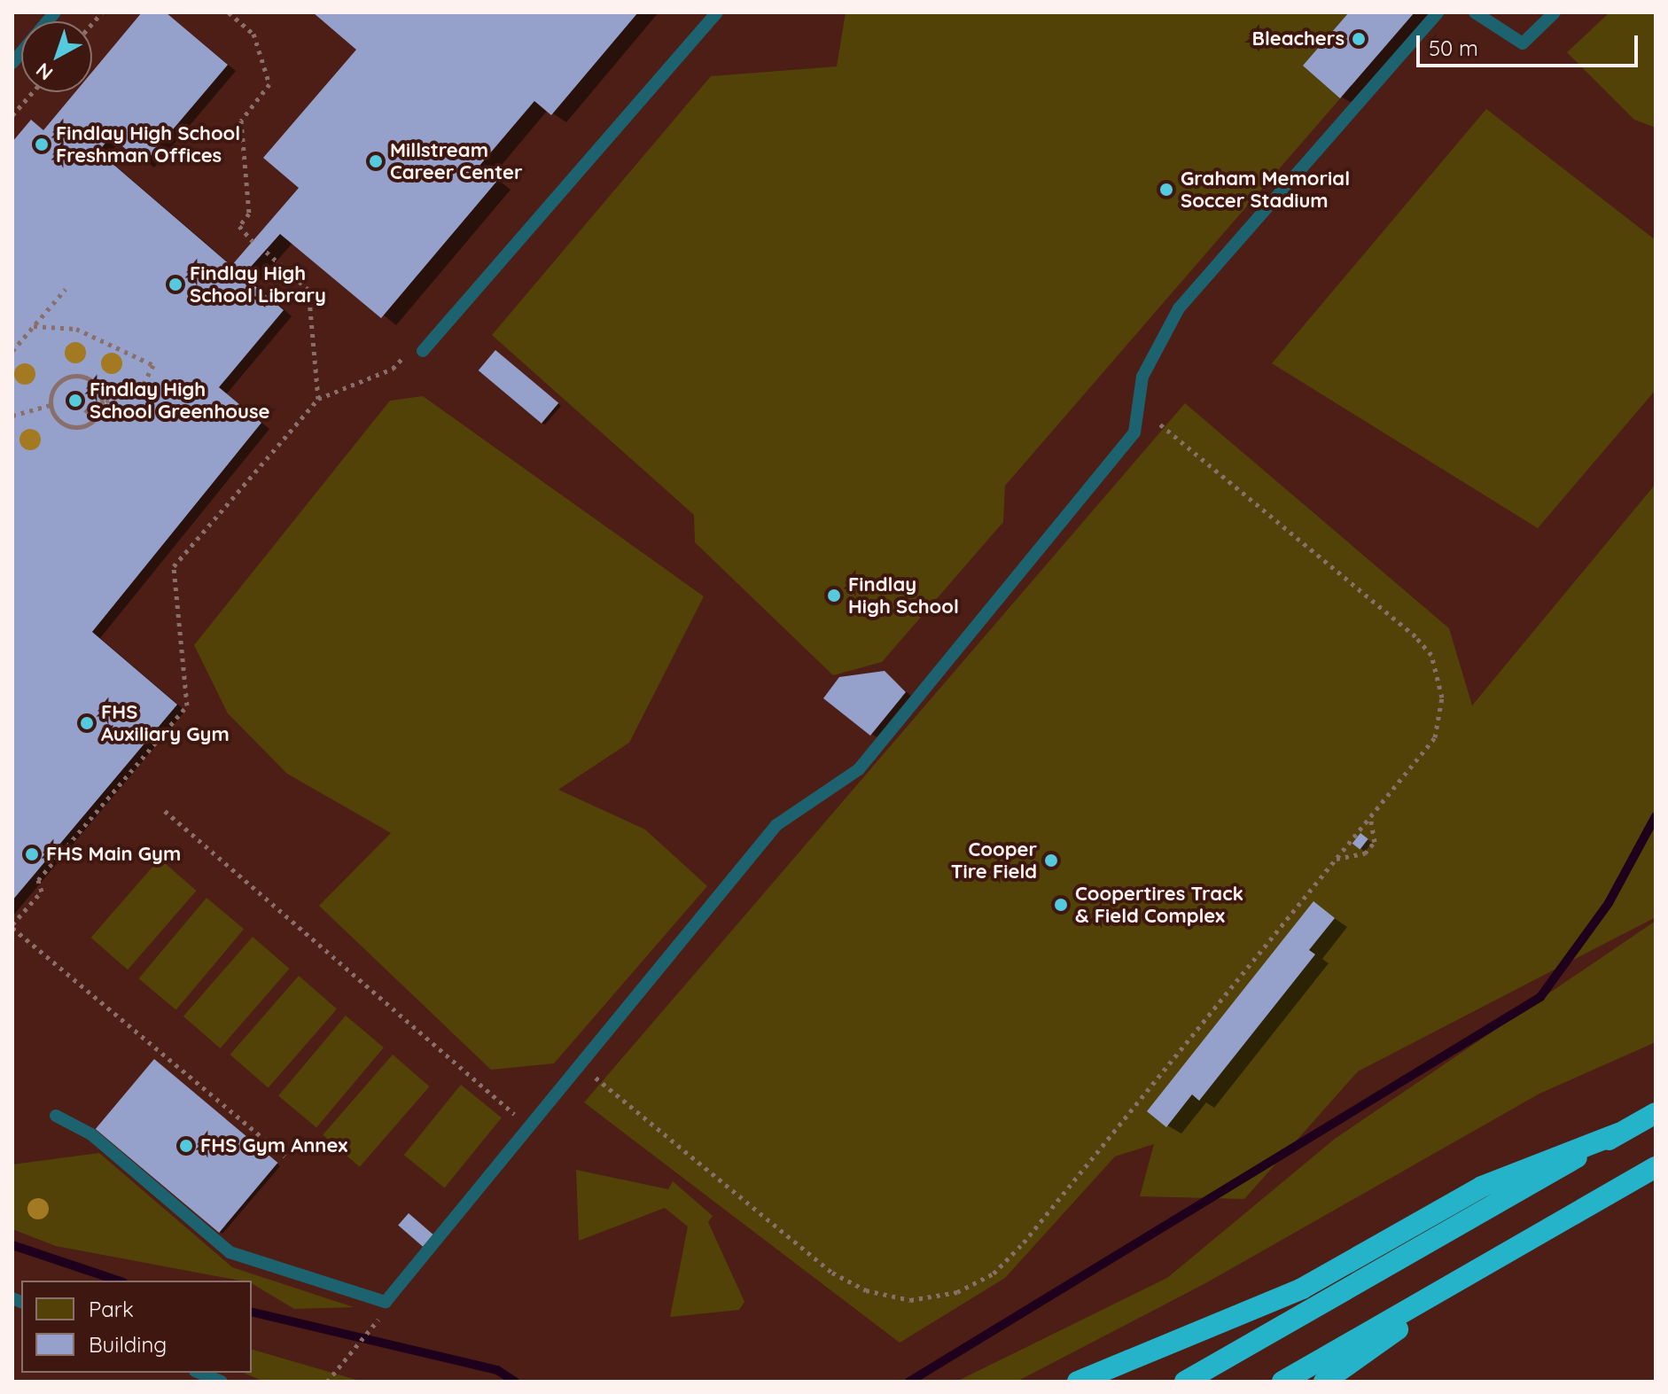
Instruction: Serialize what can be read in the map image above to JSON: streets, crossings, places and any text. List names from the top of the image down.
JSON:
{
  "places": [
    "Bleachers",
    "Findlay High School Freshman Offices",
    "Millstream Career Center",
    "Graham Memorial Soccer Stadium",
    "Findlay High School Library",
    "Findlay High School Greenhouse",
    "Findlay High School",
    "FHS Auxiliary Gym",
    "FHS Main Gym",
    "Cooper Tire Field",
    "Coopertires Track & Field Complex",
    "FHS Gym Annex"
  ],
  "legend": ["Park", "Building"],
  "scale_bar": "50 m",
  "north": "bottom left"
}
